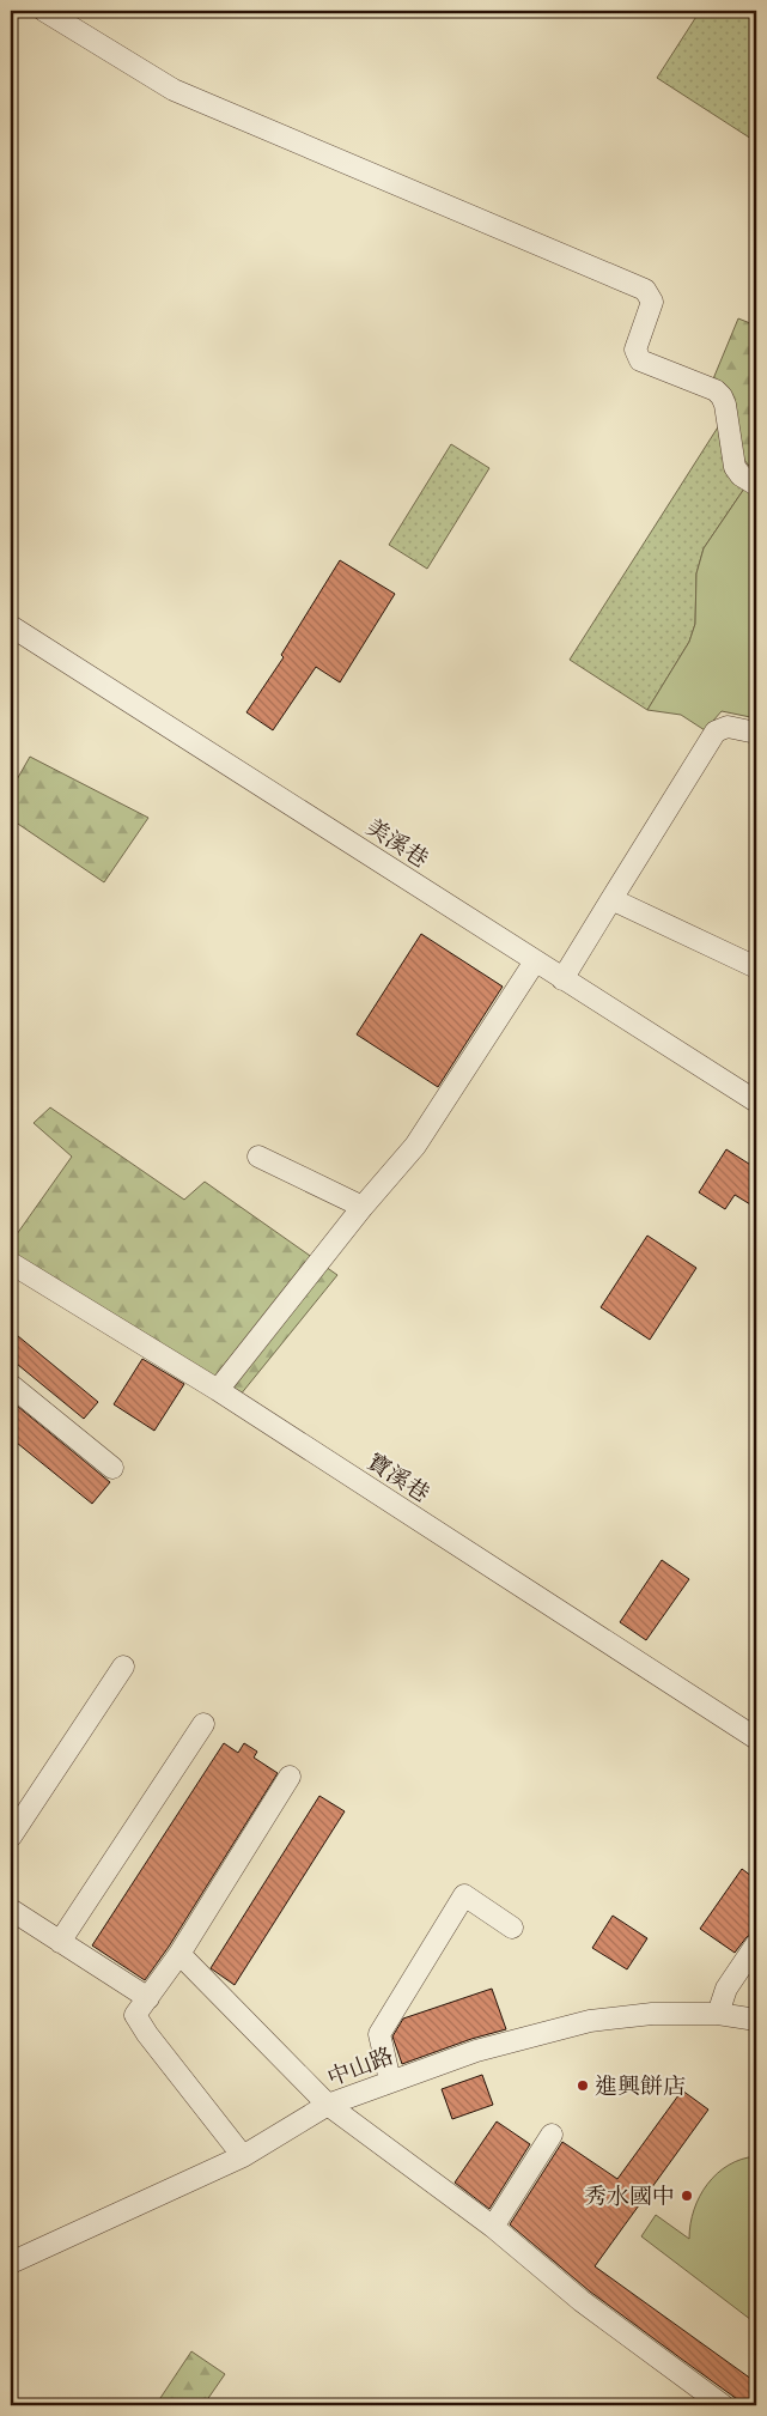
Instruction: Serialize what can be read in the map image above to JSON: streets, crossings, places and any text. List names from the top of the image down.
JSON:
{
  "streets": {
    "street": ["美溪巷", "寶溪巷", "中山路"]
  },
  "places": ["進興餅店", "秀水國中"]
}
